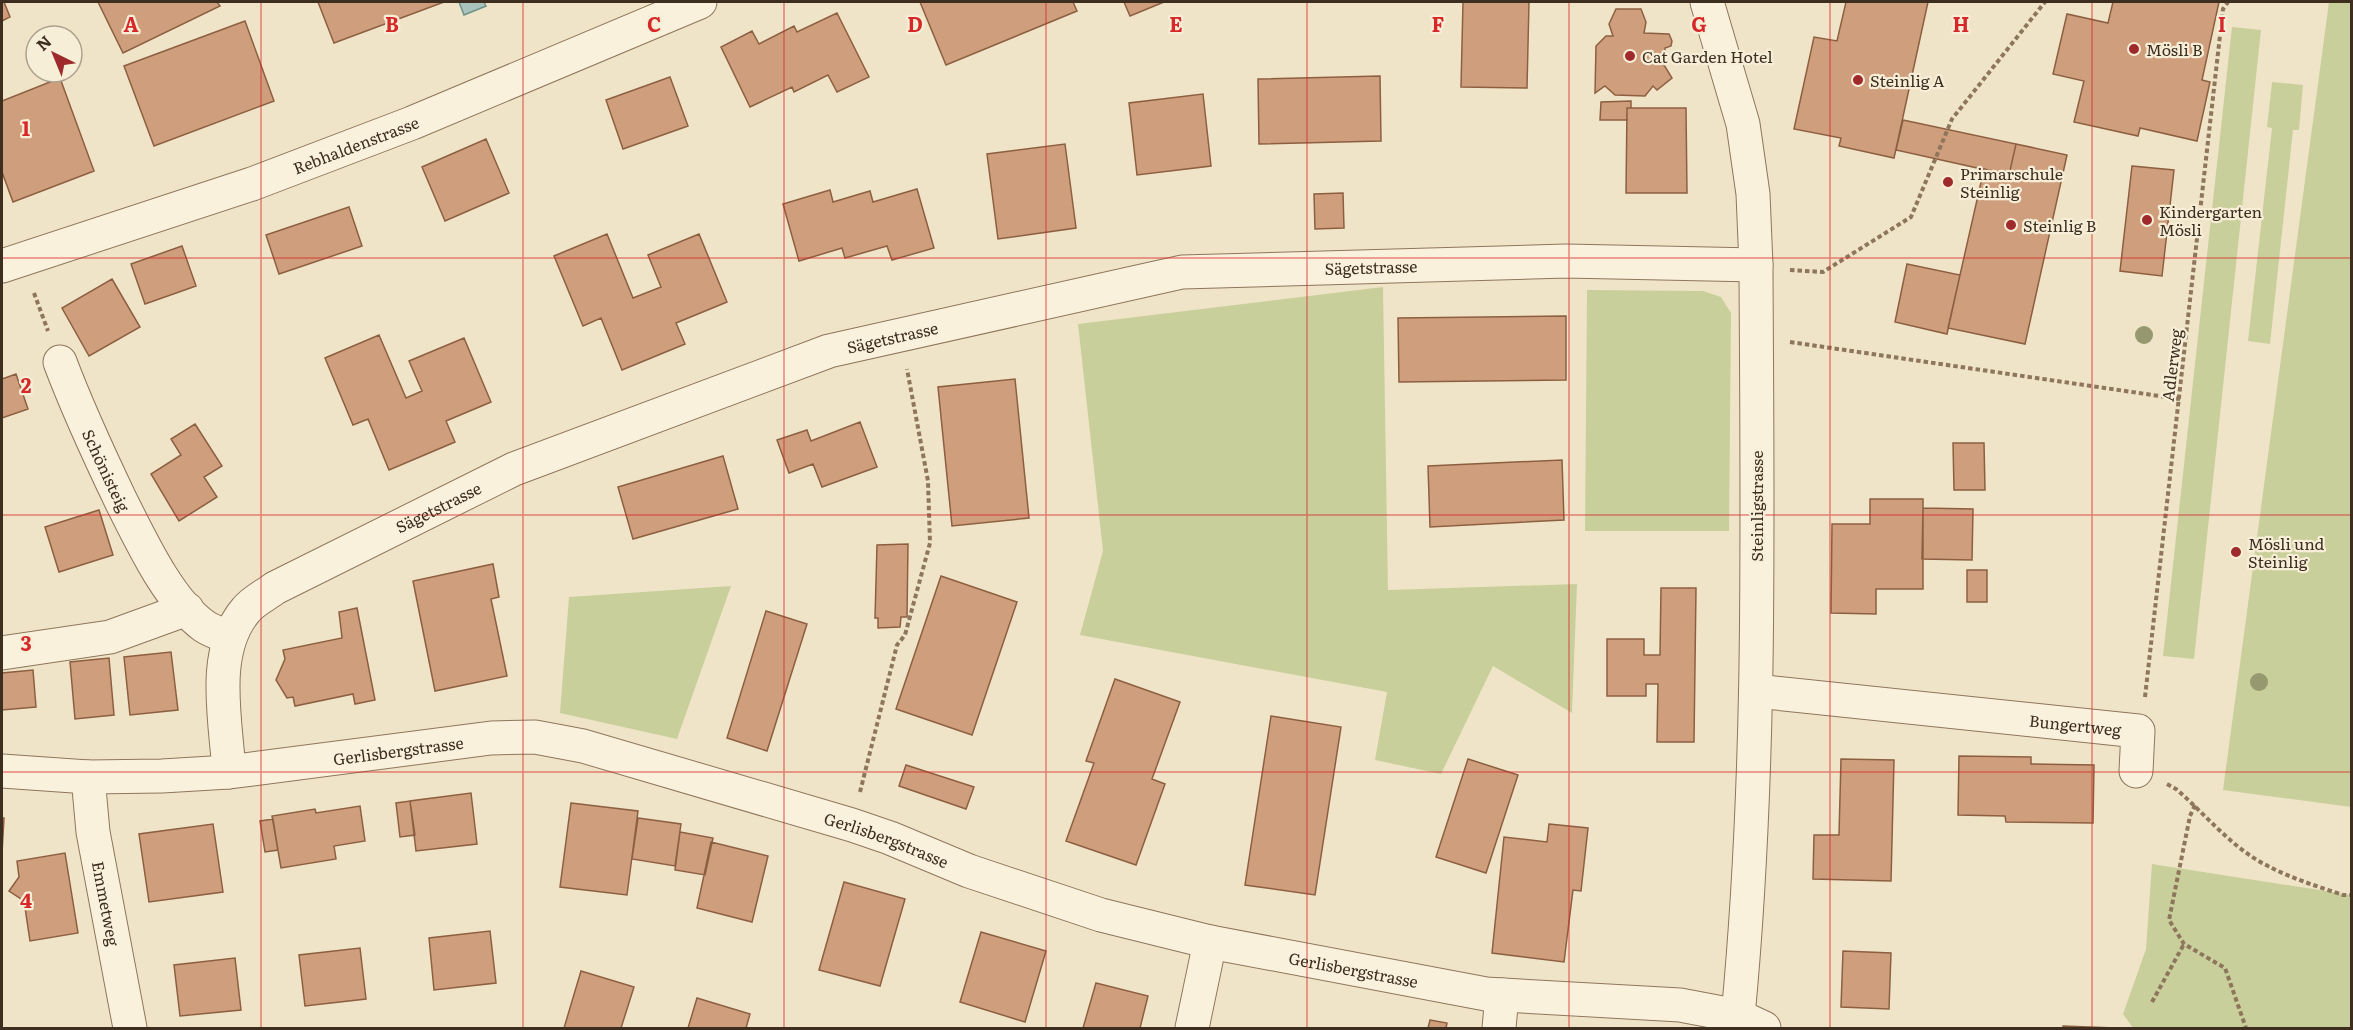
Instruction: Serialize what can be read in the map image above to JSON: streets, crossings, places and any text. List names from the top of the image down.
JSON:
{
  "streets": {
    "street": [
      "Rebhaldenstrasse",
      "Sägetstrasse",
      "Schönisteig",
      "Steinligstrasse",
      "Bungertweg",
      "Gerlisbergstrasse",
      "Emmetweg"
    ],
    "path": ["Adlerweg"]
  },
  "crossings": [
    ["Sägetstrasse", "Schönisteig"],
    ["Sägetstrasse", "Steinligstrasse"],
    ["Sägetstrasse", "Gerlisbergstrasse"],
    ["Adlerweg", "Bungertweg"],
    ["Steinligstrasse", "Bungertweg"],
    ["Steinligstrasse", "Gerlisbergstrasse"],
    ["Gerlisbergstrasse", "Emmetweg"]
  ],
  "places": [
    "Mösli B",
    "Cat Garden Hotel",
    "Steinlig A",
    "Primarschule Steinlig",
    "Kindergarten Mösli",
    "Steinlig B",
    "Mösli und Steinlig"
  ],
  "north": "top left",
  "grid": {
    "columns": [
      "A",
      "B",
      "C",
      "D",
      "E",
      "F",
      "G",
      "H",
      "I"
    ],
    "rows": [
      "1",
      "2",
      "3",
      "4"
    ]
  }
}
